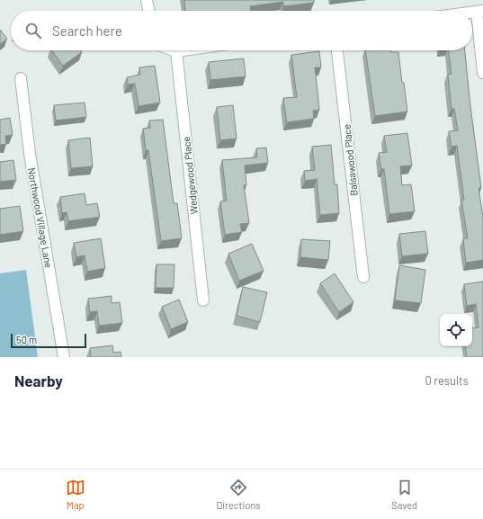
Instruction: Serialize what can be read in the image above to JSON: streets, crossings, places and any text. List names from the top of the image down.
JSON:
{
  "streets": {
    "street": ["Balsawood Place", "Wedgewood Place", "Northwood Village Lane"]
  },
  "scale_bar": "50 m",
  "page": {
    "search": "Search here",
    "scale": "50 m",
    "heading": ["Nearby", "0 results"],
    "nav": ["Map", "Directions", "Saved"]
  }
}
